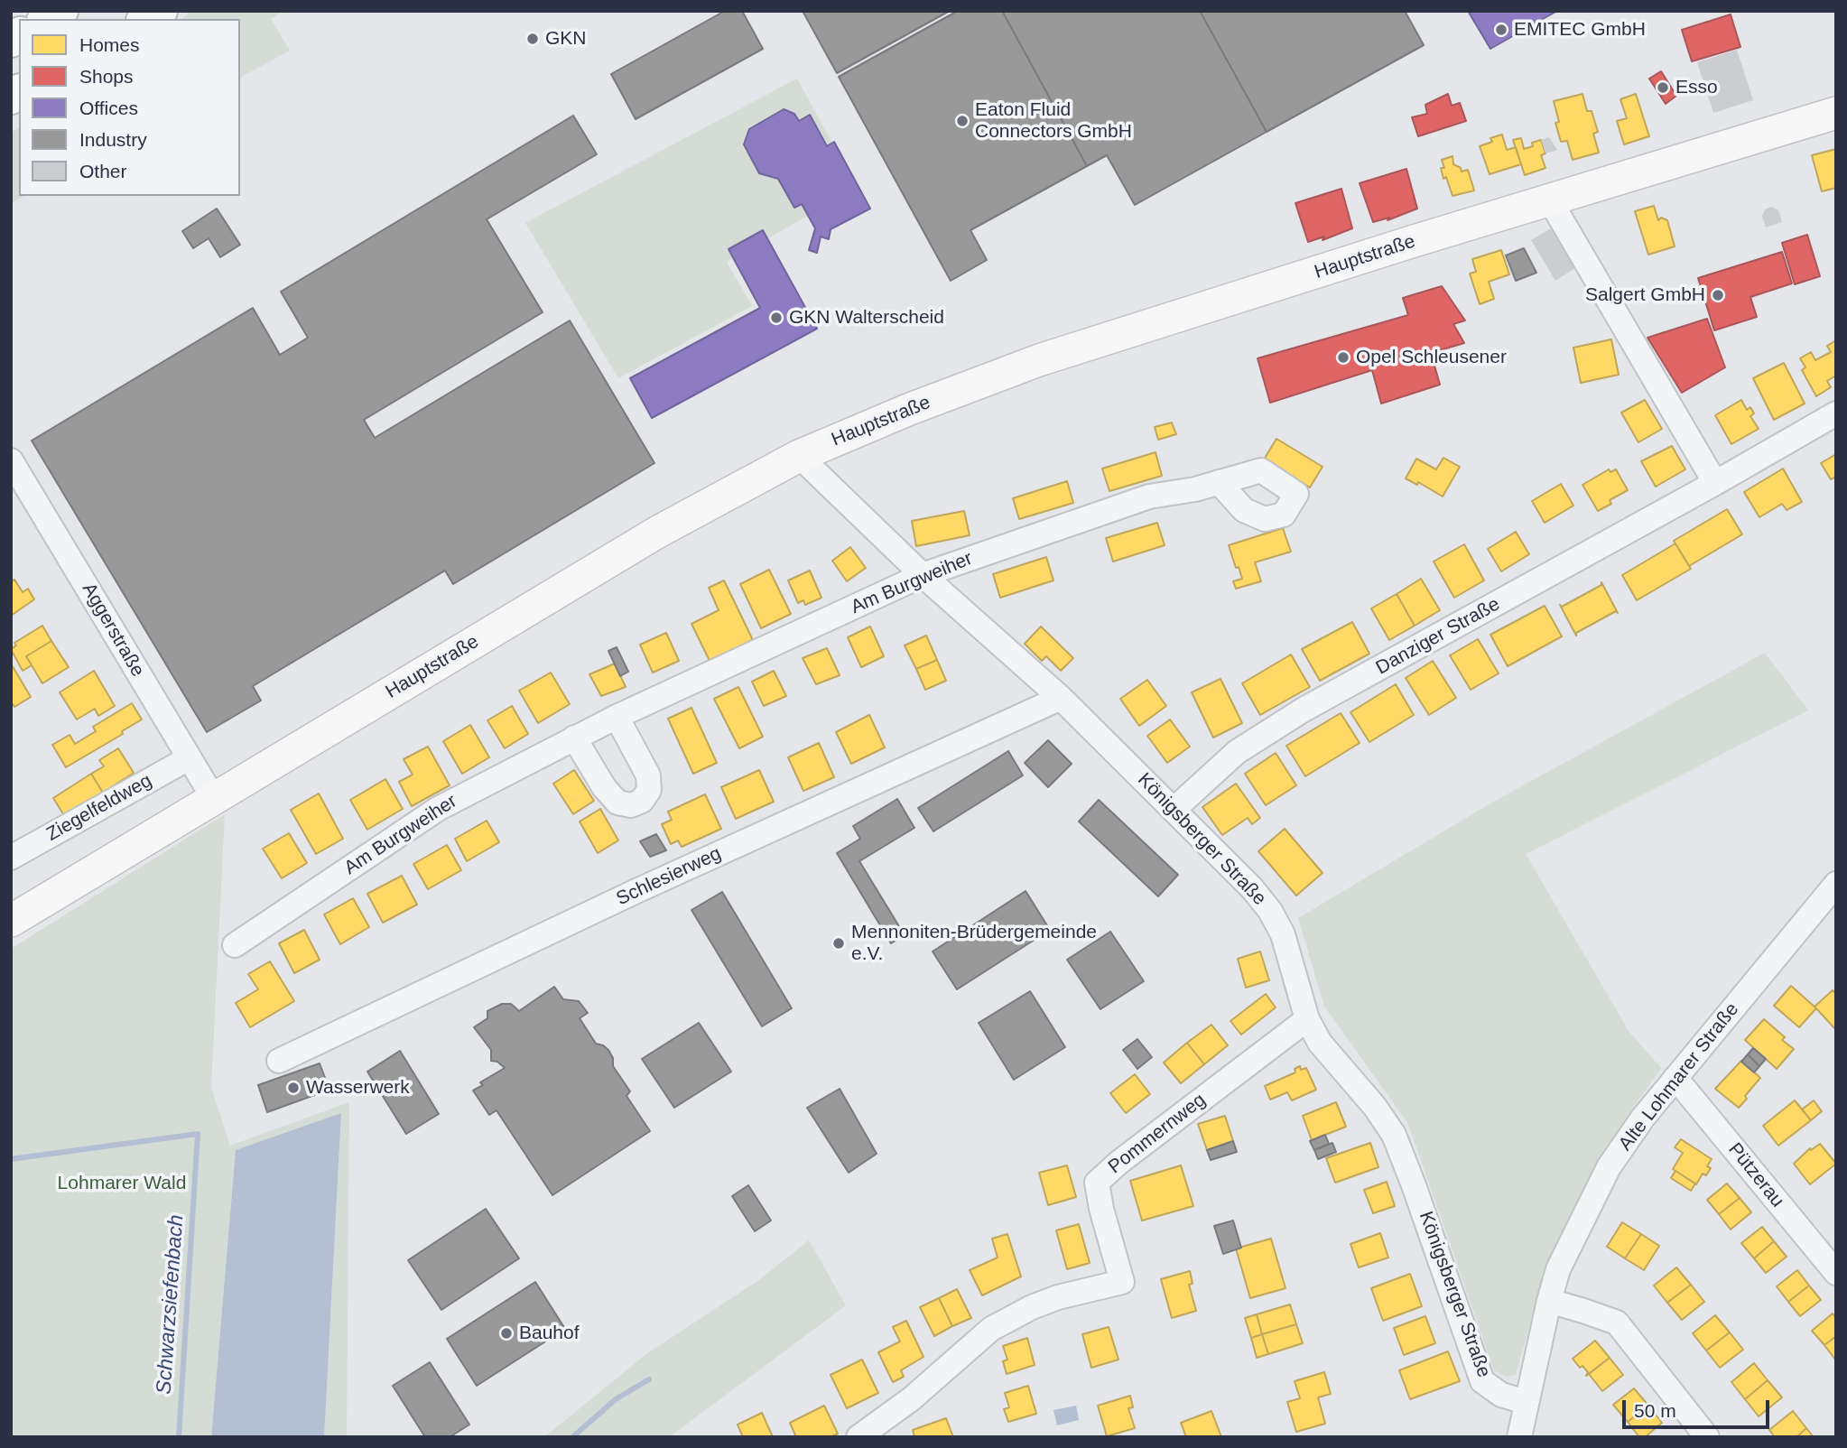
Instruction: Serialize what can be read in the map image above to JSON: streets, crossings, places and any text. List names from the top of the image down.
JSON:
{
  "streets": {
    "main road": ["Hauptstraße"],
    "street": [
      "Am Burgweiher",
      "Aggerstraße",
      "Danziger Straße",
      "Ziegelfeldweg",
      "Königsberger Straße",
      "Schlesierweg",
      "Alte Lohmarer Straße",
      "Pommernweg",
      "Pützerau"
    ]
  },
  "crossings": [
    ["Hauptstraße", "Aggerstraße"],
    ["Hauptstraße", "Königsberger Straße"],
    ["Am Burgweiher", "Königsberger Straße"],
    ["Aggerstraße", "Ziegelfeldweg"],
    ["Danziger Straße", "Königsberger Straße"],
    ["Königsberger Straße", "Schlesierweg"],
    ["Königsberger Straße", "Alte Lohmarer Straße"],
    ["Königsberger Straße", "Pommernweg"],
    ["Alte Lohmarer Straße", "Pützerau"]
  ],
  "water": ["Schwarzsiefenbach"],
  "parks": ["Lohmarer Wald"],
  "places": [
    "EMITEC GmbH",
    "GKN",
    "Esso",
    "Eaton Fluid Connectors GmbH",
    "Salgert GmbH",
    "GKN Walterscheid",
    "Opel Schleusener",
    "Mennoniten-Brüdergemeinde e.V.",
    "Wasserwerk",
    "Bauhof"
  ],
  "legend": [
    "Homes",
    "Shops",
    "Offices",
    "Industry",
    "Other"
  ],
  "scale_bar": "50 m"
}
